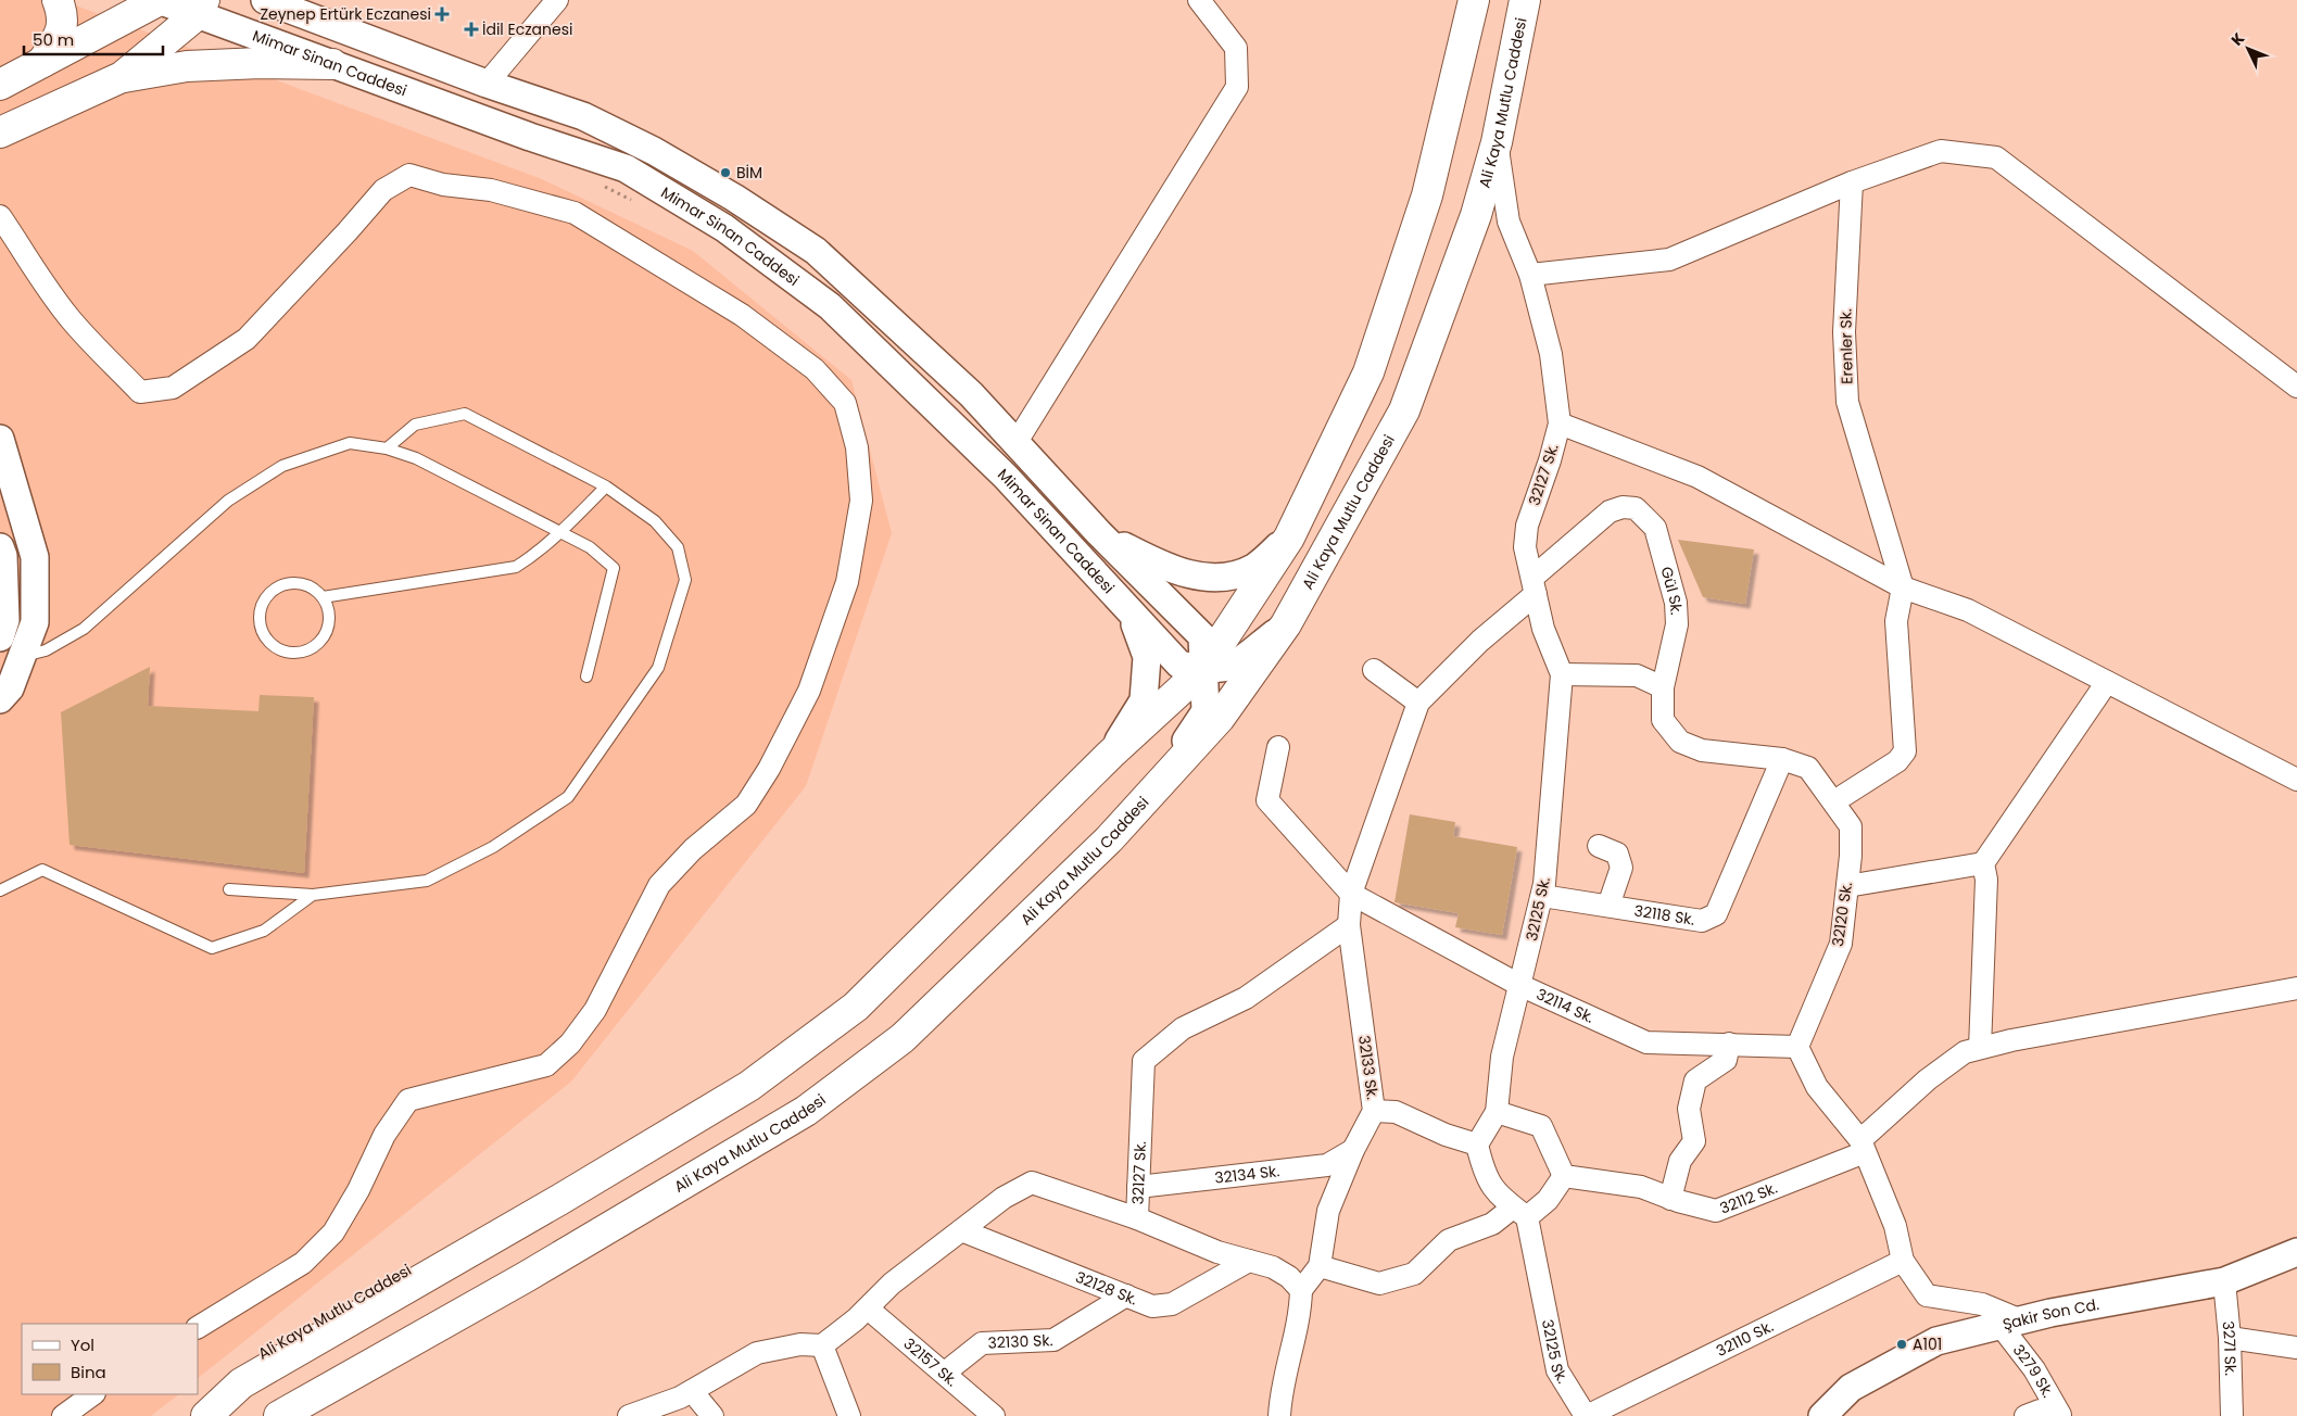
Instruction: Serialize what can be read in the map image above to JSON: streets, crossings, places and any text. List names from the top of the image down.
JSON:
{
  "streets": {
    "main road": ["Ali Kaya Mutlu Caddesi"],
    "street": [
      "Mimar Sinan Caddesi",
      "Erenler Sk.",
      "32127 Sk.",
      "Gül Sk.",
      "32125 Sk.",
      "32118 Sk.",
      "32120 Sk.",
      "32114 Sk.",
      "32133 Sk.",
      "32134 Sk.",
      "32112 Sk.",
      "32128 Sk.",
      "Şakir Son Cd.",
      "32110 Sk.",
      "32130 Sk.",
      "3271 Sk.",
      "32157 Sk.",
      "3279 Sk."
    ]
  },
  "crossings": [
    ["Mimar Sinan Caddesi", "Ali Kaya Mutlu Caddesi"],
    ["Ali Kaya Mutlu Caddesi", "32127 Sk."],
    ["Erenler Sk.", "32120 Sk."],
    ["32127 Sk.", "Gül Sk."],
    ["32127 Sk.", "32125 Sk."],
    ["32127 Sk.", "32133 Sk."],
    ["32127 Sk.", "32134 Sk."],
    ["32127 Sk.", "32128 Sk."],
    ["32127 Sk.", "32157 Sk."],
    ["Gül Sk.", "32125 Sk."],
    ["Gül Sk.", "32120 Sk."],
    ["32125 Sk.", "32118 Sk."],
    ["32125 Sk.", "32114 Sk."],
    ["32125 Sk.", "32112 Sk."],
    ["32125 Sk.", "32110 Sk."],
    ["32118 Sk.", "32120 Sk."],
    ["32120 Sk.", "32114 Sk."],
    ["32114 Sk.", "32133 Sk."],
    ["32133 Sk.", "32134 Sk."],
    ["32128 Sk.", "32130 Sk."],
    ["Şakir Son Cd.", "3271 Sk."],
    ["Şakir Son Cd.", "3279 Sk."],
    ["32130 Sk.", "32157 Sk."]
  ],
  "places": {
    "health": ["Zeynep Ertürk Eczanesi", "İdil Eczanesi"],
    "other": ["BİM", "A101"]
  },
  "legend": ["Yol", "Bina"],
  "scale_bar": "50 m",
  "north": "top left"
}
